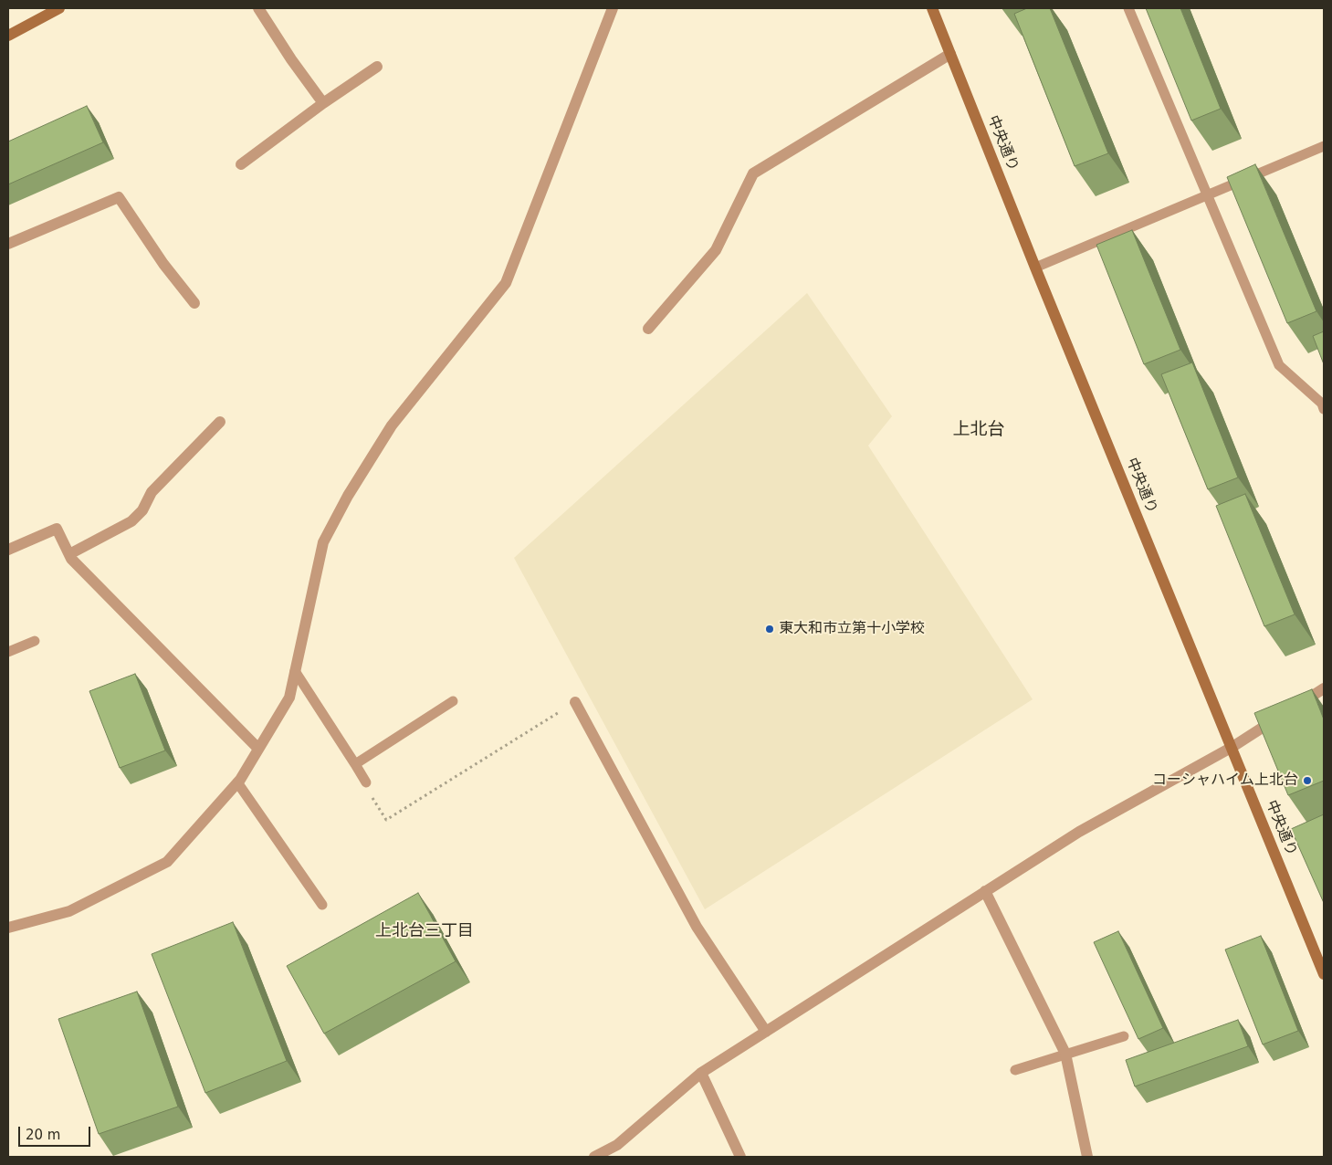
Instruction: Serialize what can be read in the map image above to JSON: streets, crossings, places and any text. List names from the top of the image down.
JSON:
{
  "streets": {
    "street": ["中央通り"]
  },
  "districts": ["上北台", "上北台三丁目"],
  "places": ["東大和市立第十小学校", "コーシャハイム上北台"],
  "scale_bar": "20 m"
}
